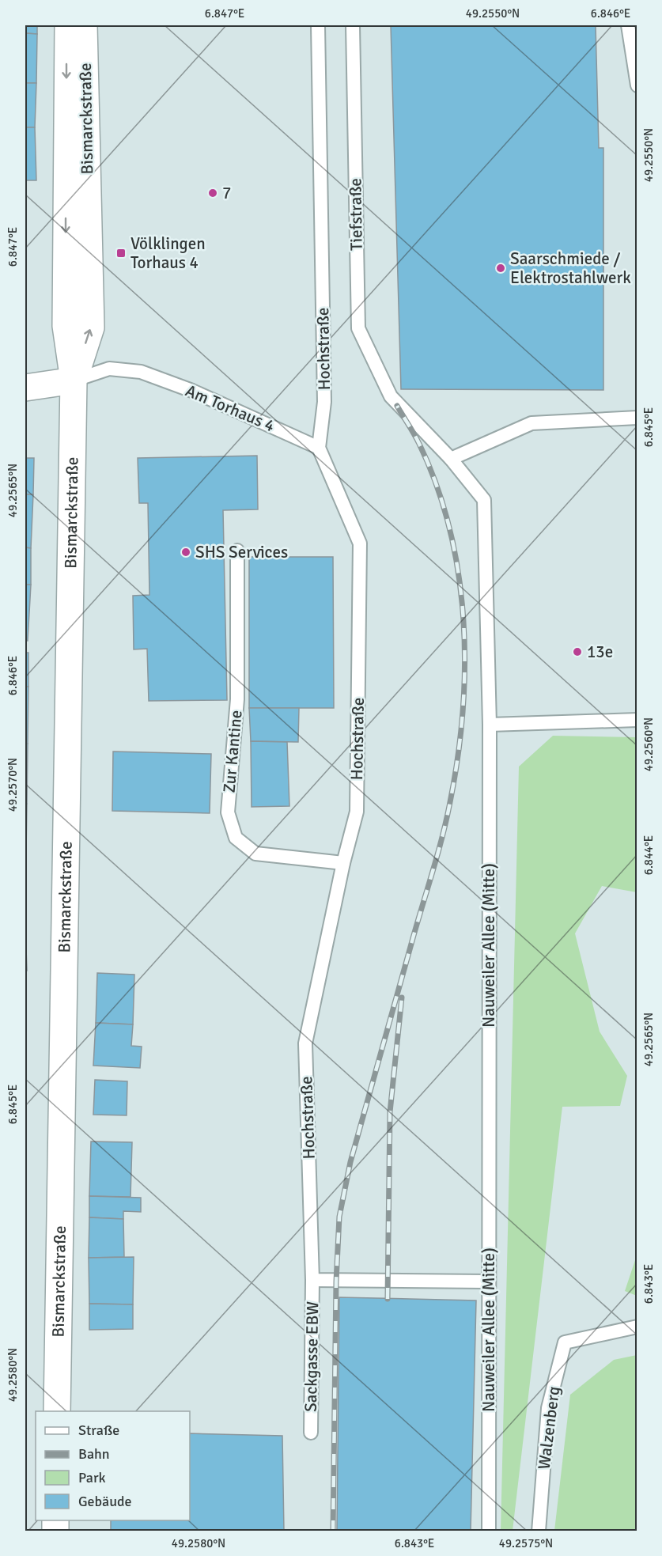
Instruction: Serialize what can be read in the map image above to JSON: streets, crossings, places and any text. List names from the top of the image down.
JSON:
{
  "streets": {
    "main road": ["Bismarckstraße"],
    "lane": [
      "Tiefstraße",
      "Hochstraße",
      "Am Torhaus 4",
      "Zur Kantine",
      "Nauweiler Allee (Mitte)",
      "Sackgasse EBW",
      "Walzenberg"
    ]
  },
  "crossings": [
    ["Bismarckstraße", "Am Torhaus 4"],
    ["Tiefstraße", "Nauweiler Allee (Mitte)"],
    ["Hochstraße", "Am Torhaus 4"],
    ["Hochstraße", "Zur Kantine"],
    ["Hochstraße", "Sackgasse EBW"]
  ],
  "places": {
    "other": [
      "7",
      "Saarschmiede / Elektrostahlwerk",
      "SHS Services",
      "13e"
    ],
    "transit": ["Völklingen Torhaus 4"]
  },
  "legend": [
    "Straße",
    "Bahn",
    "Park",
    "Gebäude"
  ],
  "coordinates": [
    "6.847°E",
    "49.2550°N",
    "6.846°E",
    "6.845°E",
    "49.2565°N",
    "49.2560°N",
    "49.2570°N",
    "6.844°E",
    "6.843°E",
    "49.2580°N",
    "49.2575°N"
  ]
}
